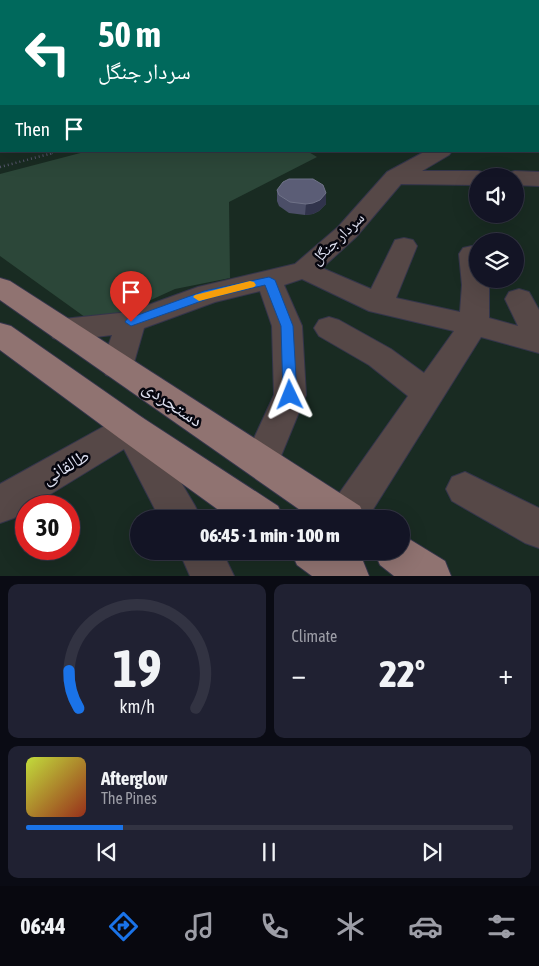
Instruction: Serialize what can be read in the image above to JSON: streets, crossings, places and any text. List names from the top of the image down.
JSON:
{
  "streets": {
    "main road": ["دستجردی"],
    "street": ["سردار جنگل", "طالقانی"]
  },
  "crossings": [
    ["سردار جنگل", "دستجردی"]
  ],
  "page": {
    "turn": ["50 m", "سردار جنگل"],
    "then": "Then",
    "limit": "30",
    "trip": "06:45 · 1 min · 100 m",
    "tile": "Climate",
    "heat": ["−", "22°", "+"],
    "song": ["Afterglow", "The Pines"],
    "tabs": "06:44",
    "gauge": ["19", "km/h"]
  }
}
